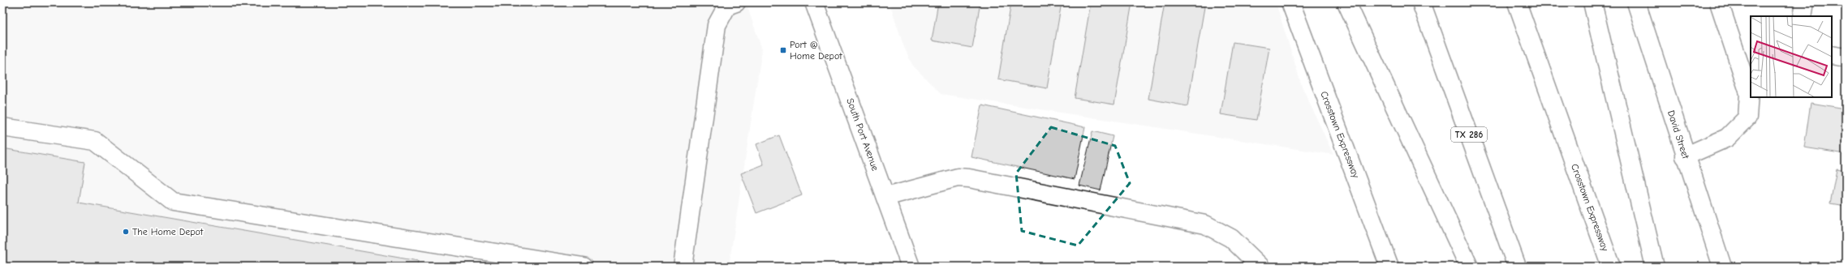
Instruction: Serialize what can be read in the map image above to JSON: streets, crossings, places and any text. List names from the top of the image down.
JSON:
{
  "streets": {
    "main road": [
      "South Port Avenue",
      "Crosstown Expressway",
      "TX 286",
      "David Street"
    ]
  },
  "places": {
    "transit": ["Port @ Home Depot"],
    "other": ["The Home Depot"]
  }
}
